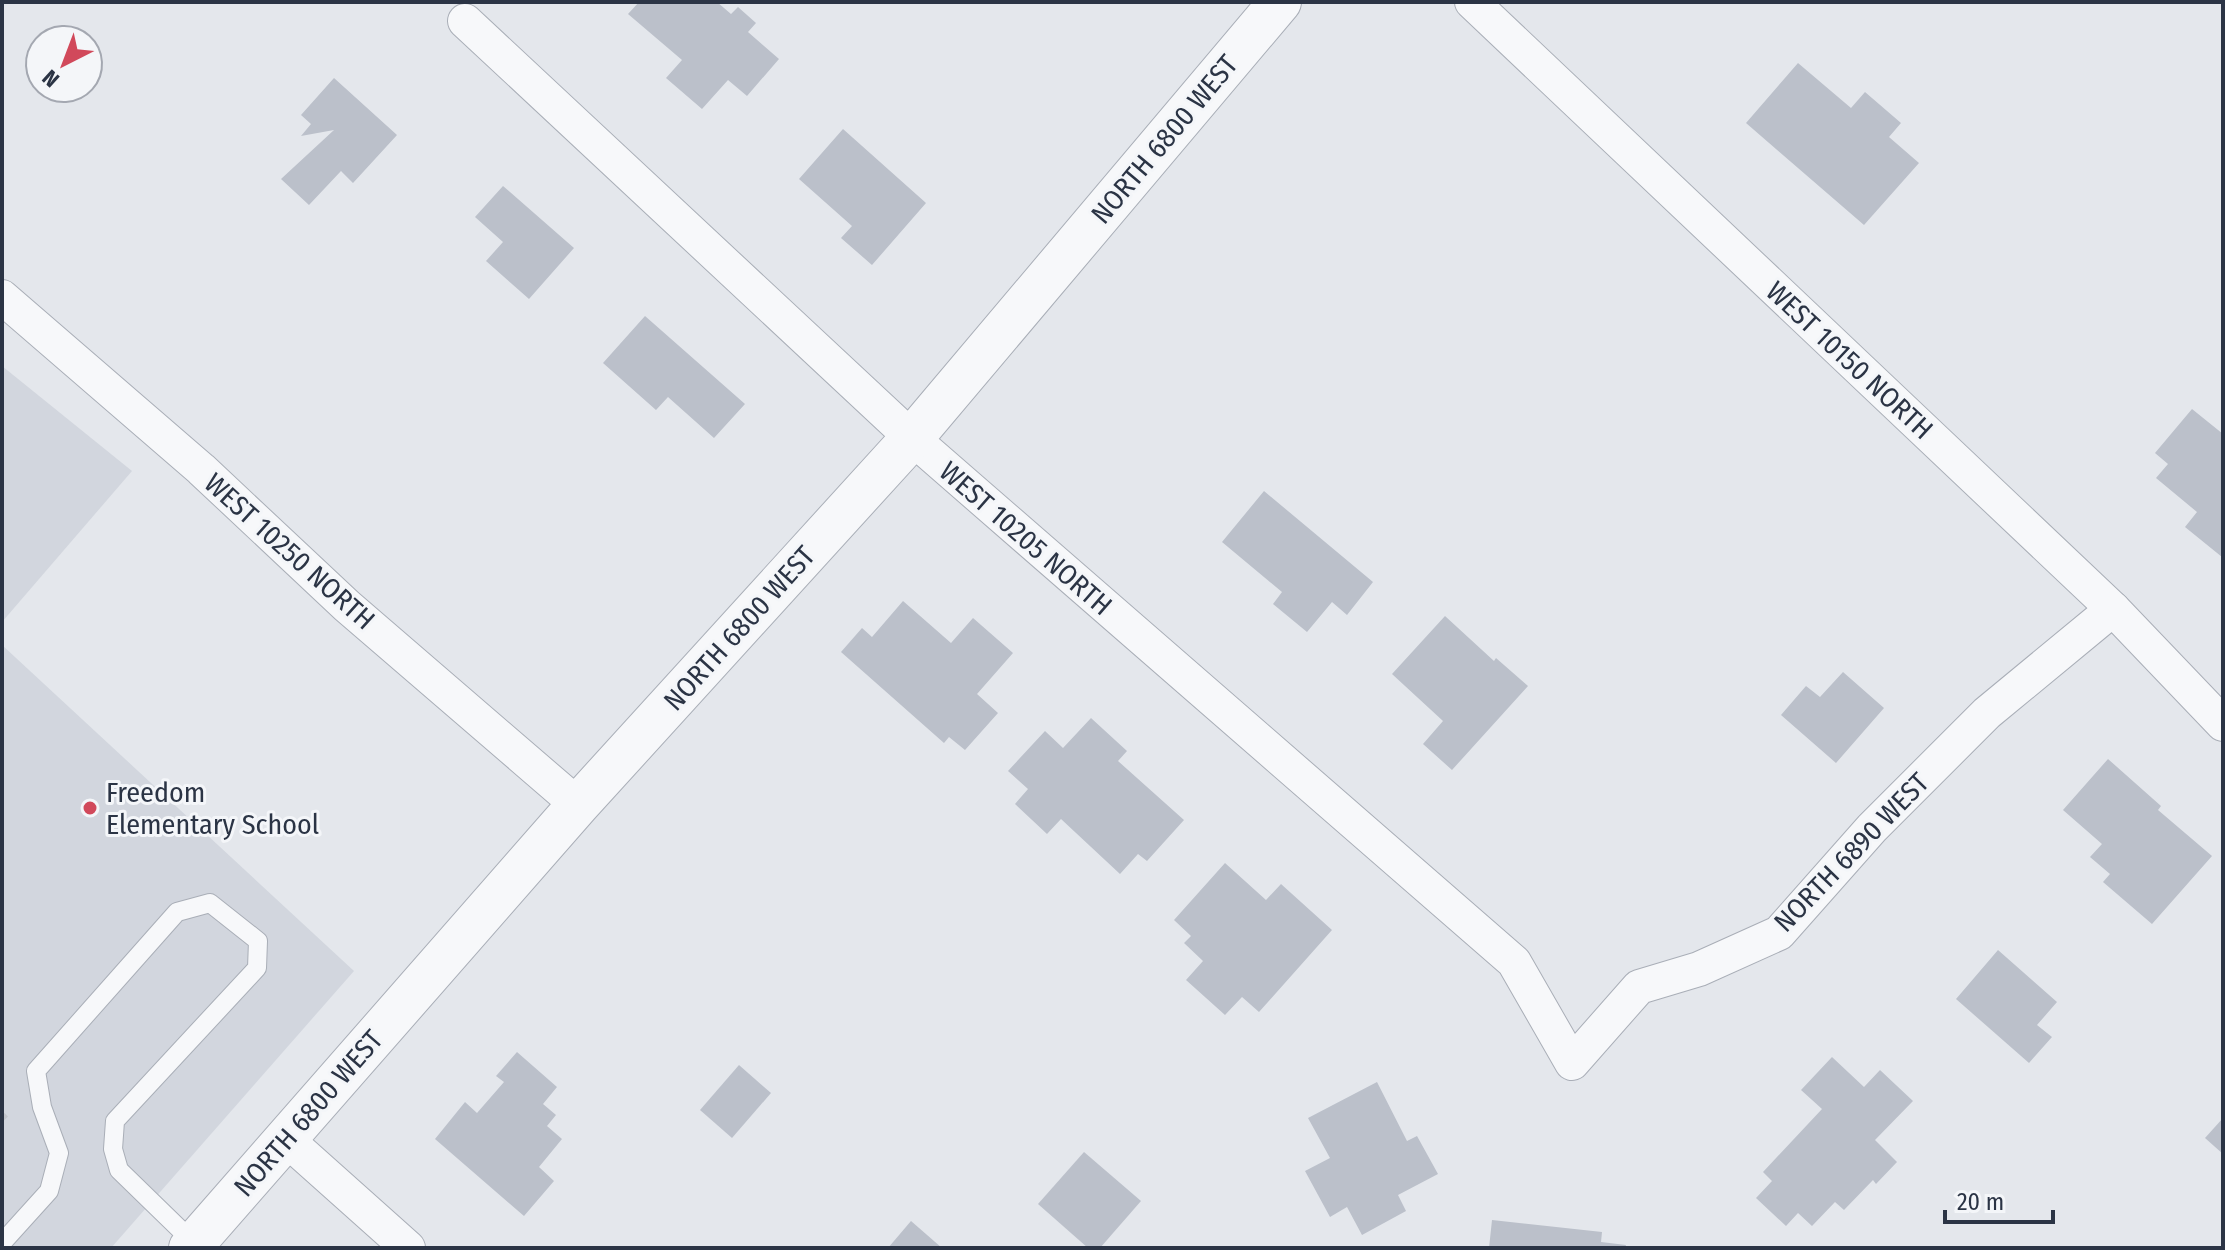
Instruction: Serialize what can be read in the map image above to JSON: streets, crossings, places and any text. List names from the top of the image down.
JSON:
{
  "streets": {
    "street": [
      "NORTH 6800 WEST",
      "WEST 10150 NORTH",
      "WEST 10205 NORTH",
      "WEST 10250 NORTH",
      "NORTH 6890 WEST"
    ]
  },
  "crossings": [
    ["NORTH 6800 WEST", "WEST 10205 NORTH"],
    ["NORTH 6800 WEST", "WEST 10250 NORTH"],
    ["WEST 10150 NORTH", "NORTH 6890 WEST"],
    ["WEST 10205 NORTH", "NORTH 6890 WEST"]
  ],
  "places": ["Freedom Elementary School"],
  "scale_bar": "20 m",
  "north": "bottom left"
}
